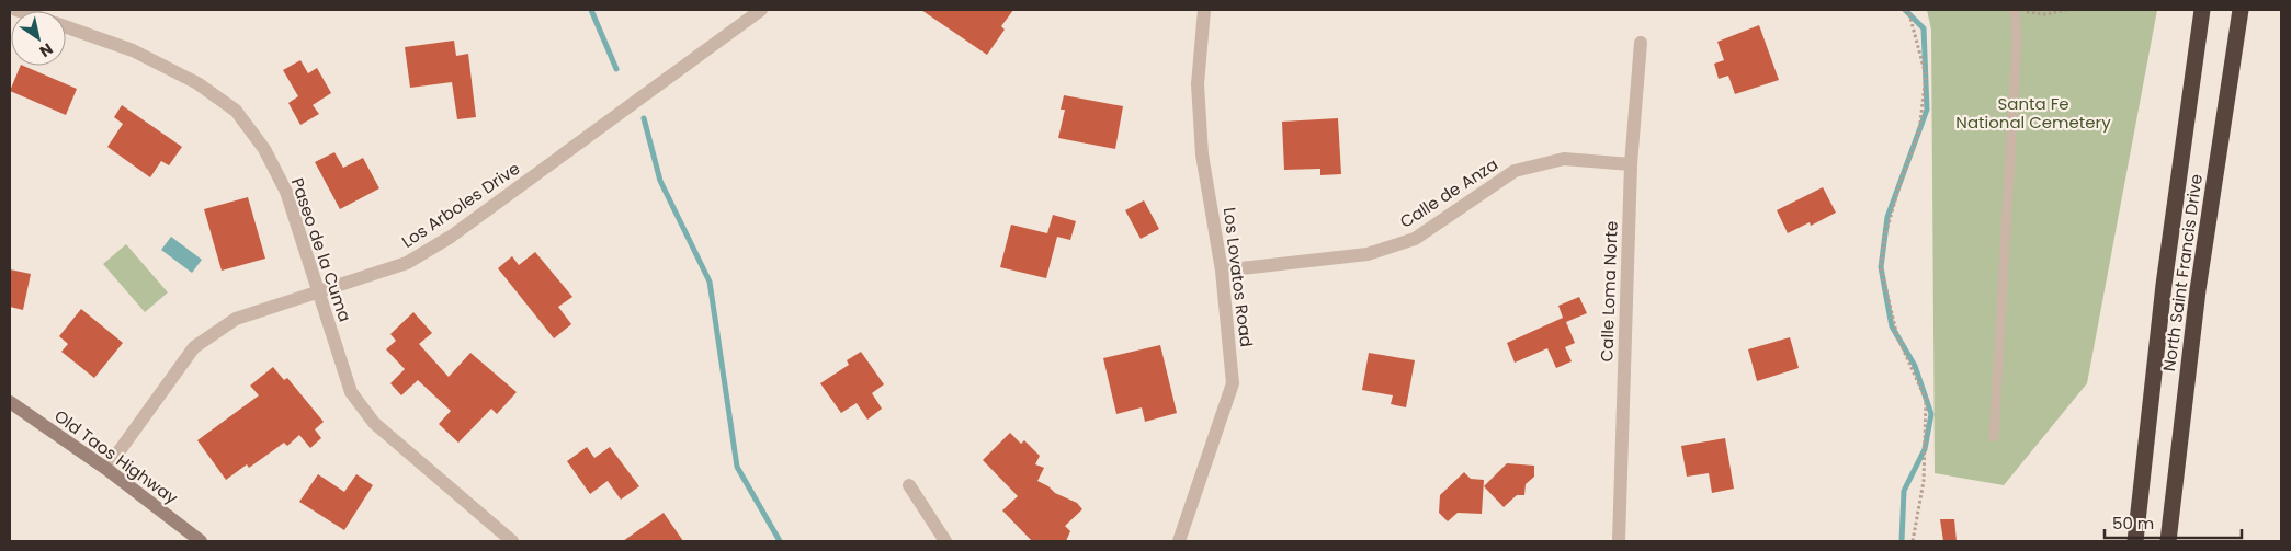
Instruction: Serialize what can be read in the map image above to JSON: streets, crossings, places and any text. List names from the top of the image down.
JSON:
{
  "streets": {
    "highway": ["North Saint Francis Drive"],
    "street": [
      "Calle de Anza",
      "Los Arboles Drive",
      "Paseo de la Cuma",
      "Los Lovatos Road",
      "Calle Loma Norte",
      "Old Taos Highway"
    ]
  },
  "crossings": [
    ["Calle de Anza", "Los Lovatos Road"],
    ["Calle de Anza", "Calle Loma Norte"],
    ["Los Arboles Drive", "Paseo de la Cuma"],
    ["Los Arboles Drive", "Old Taos Highway"]
  ],
  "parks": ["Santa Fe National Cemetery"],
  "scale_bar": "50 m",
  "north": "bottom right"
}
